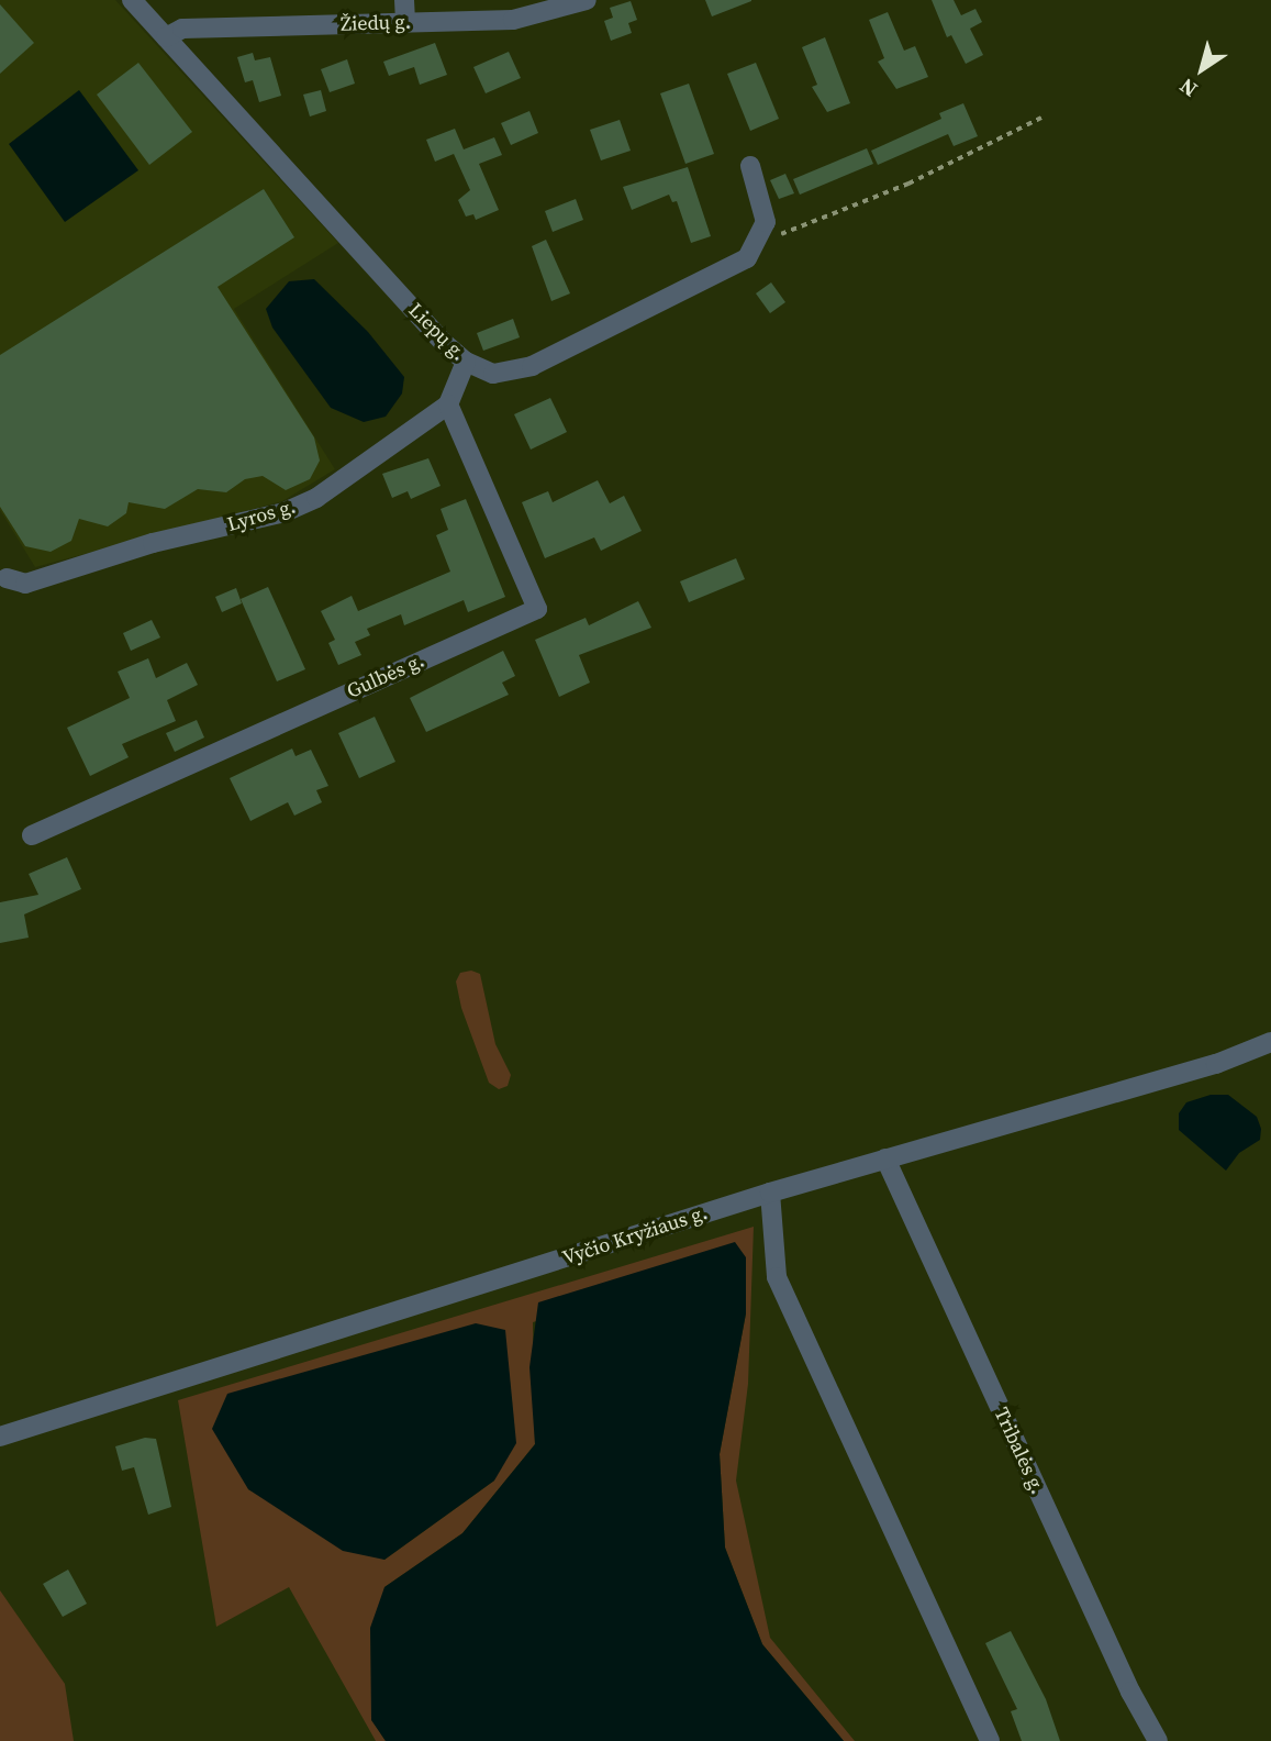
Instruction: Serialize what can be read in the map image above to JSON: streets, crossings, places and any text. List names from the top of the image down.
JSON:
{
  "streets": {
    "street": [
      "Žiedų g.",
      "Liepų g.",
      "Lyros g.",
      "Gulbės g.",
      "Vyčio Kryžiaus g.",
      "Tribalės g."
    ]
  },
  "crossings": [
    ["Žiedų g.", "Liepų g."],
    ["Lyros g.", "Gulbės g."],
    ["Vyčio Kryžiaus g.", "Tribalės g."]
  ],
  "north": "bottom left"
}
